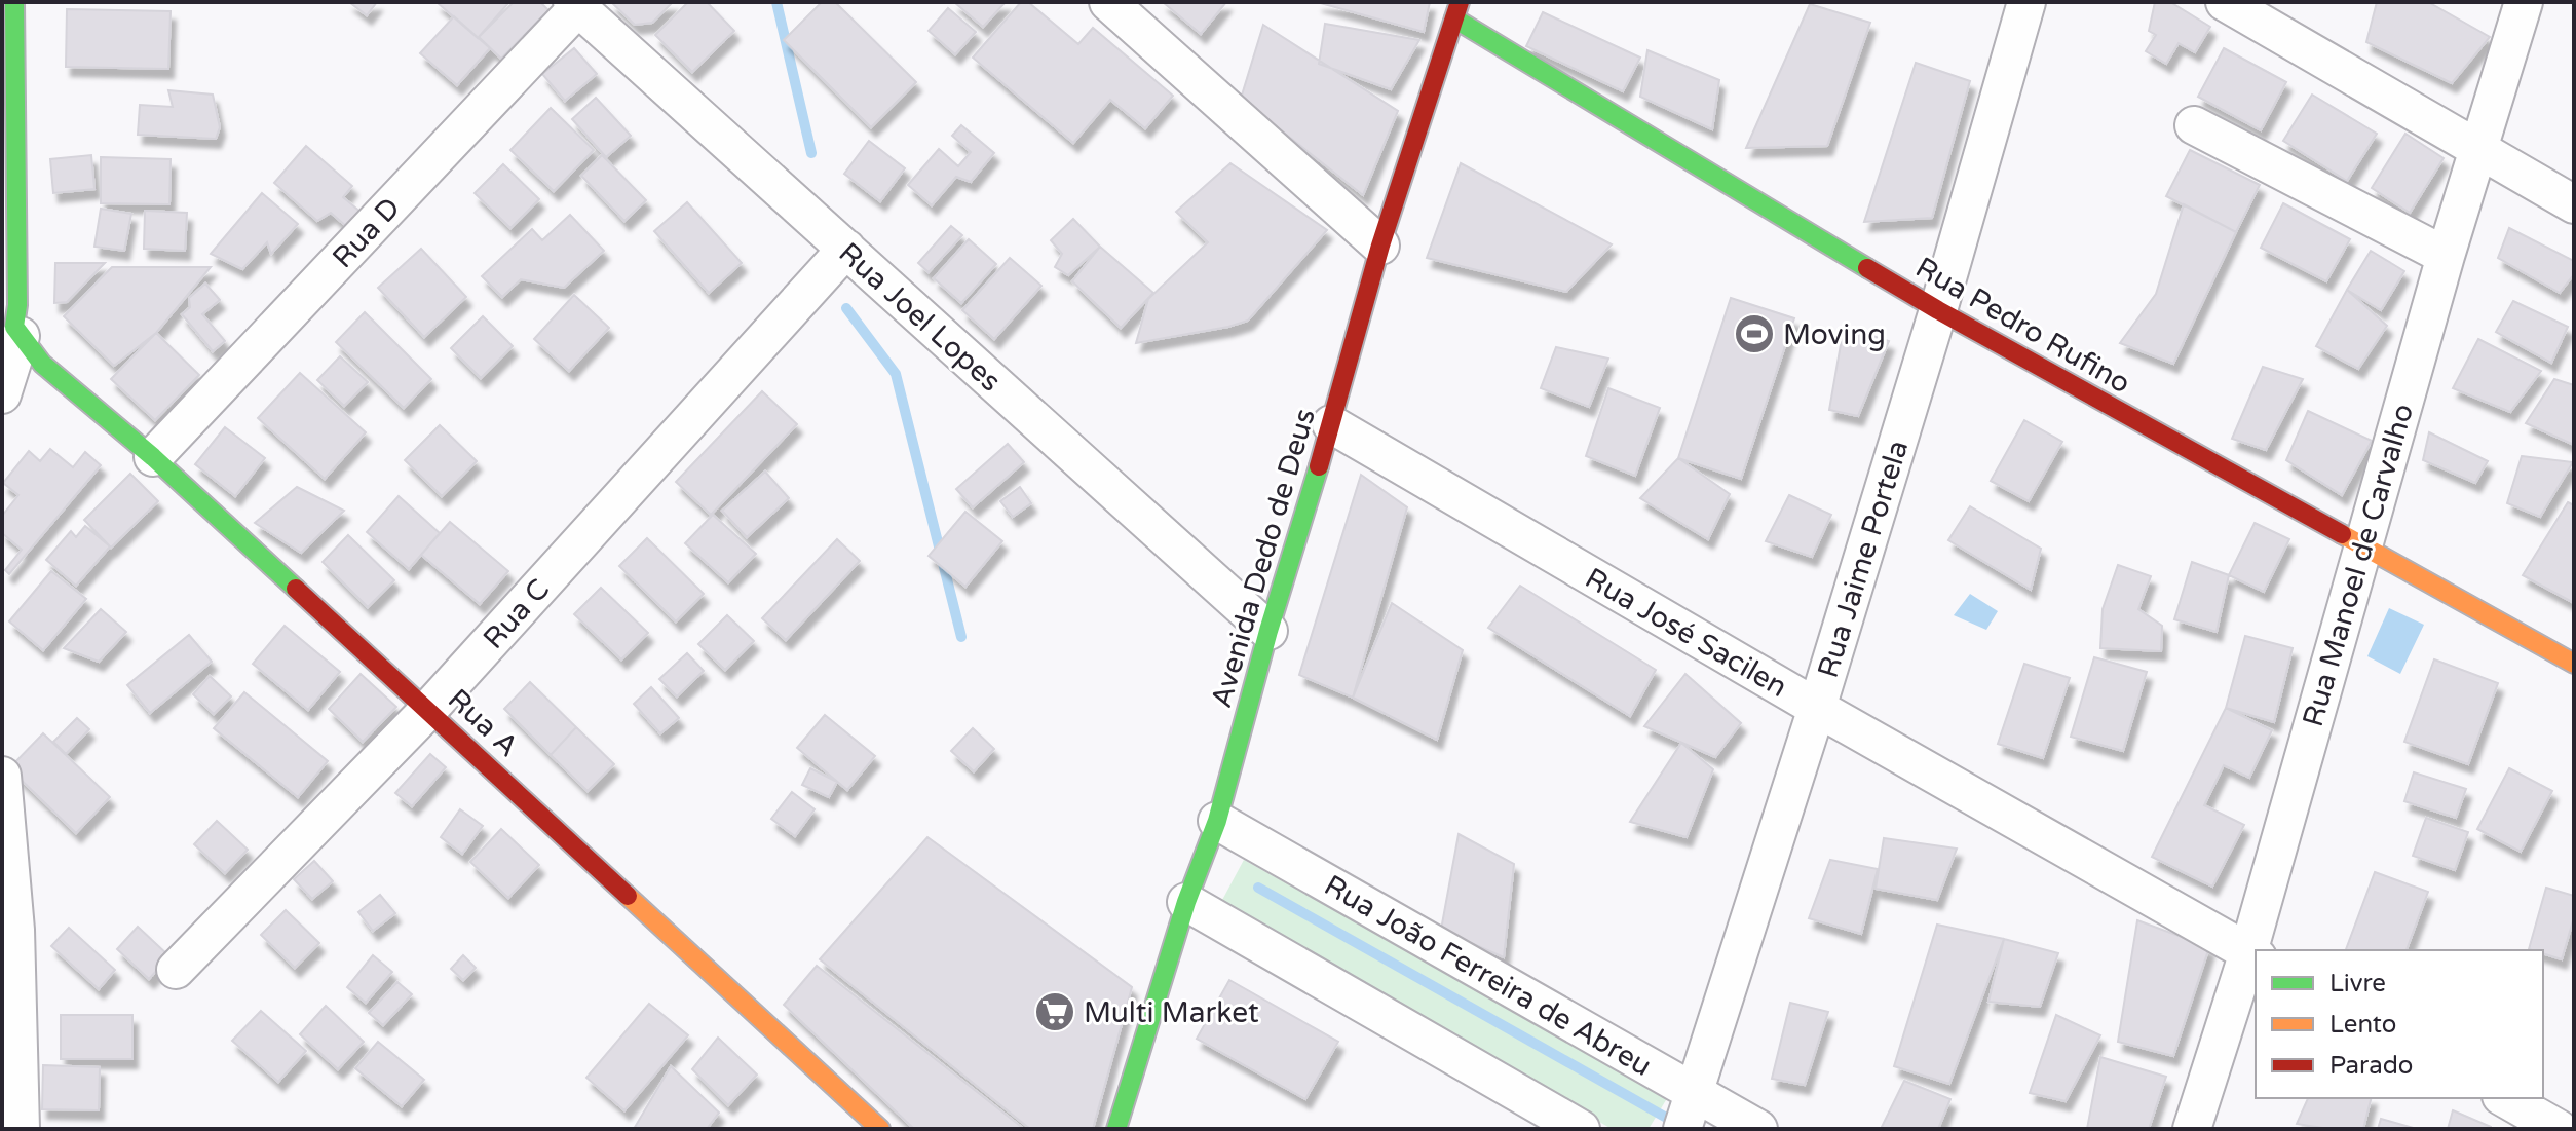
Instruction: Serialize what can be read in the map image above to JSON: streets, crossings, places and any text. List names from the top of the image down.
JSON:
{
  "streets": {
    "street": [
      "Rua D",
      "Rua Joel Lopes",
      "Rua Pedro Rufino",
      "Avenida Dedo de Deus",
      "Rua Jaime Portela",
      "Rua Manoel de Carvalho",
      "Rua C",
      "Rua José Sacilen",
      "Rua A",
      "Rua João Ferreira de Abreu"
    ]
  },
  "crossings": [
    ["Rua D", "Rua Joel Lopes"],
    ["Rua D", "Rua A"],
    ["Rua Joel Lopes", "Avenida Dedo de Deus"],
    ["Rua Joel Lopes", "Rua C"],
    ["Rua Pedro Rufino", "Avenida Dedo de Deus"],
    ["Rua Pedro Rufino", "Rua Jaime Portela"],
    ["Rua Pedro Rufino", "Rua Manoel de Carvalho"],
    ["Avenida Dedo de Deus", "Rua José Sacilen"],
    ["Avenida Dedo de Deus", "Rua João Ferreira de Abreu"],
    ["Rua Jaime Portela", "Rua José Sacilen"],
    ["Rua Jaime Portela", "Rua João Ferreira de Abreu"],
    ["Rua Manoel de Carvalho", "Rua José Sacilen"],
    ["Rua C", "Rua A"]
  ],
  "places": {
    "sports": ["Moving"],
    "supermarket": ["Multi Market"]
  },
  "legend": ["Livre", "Lento", "Parado"]
}
